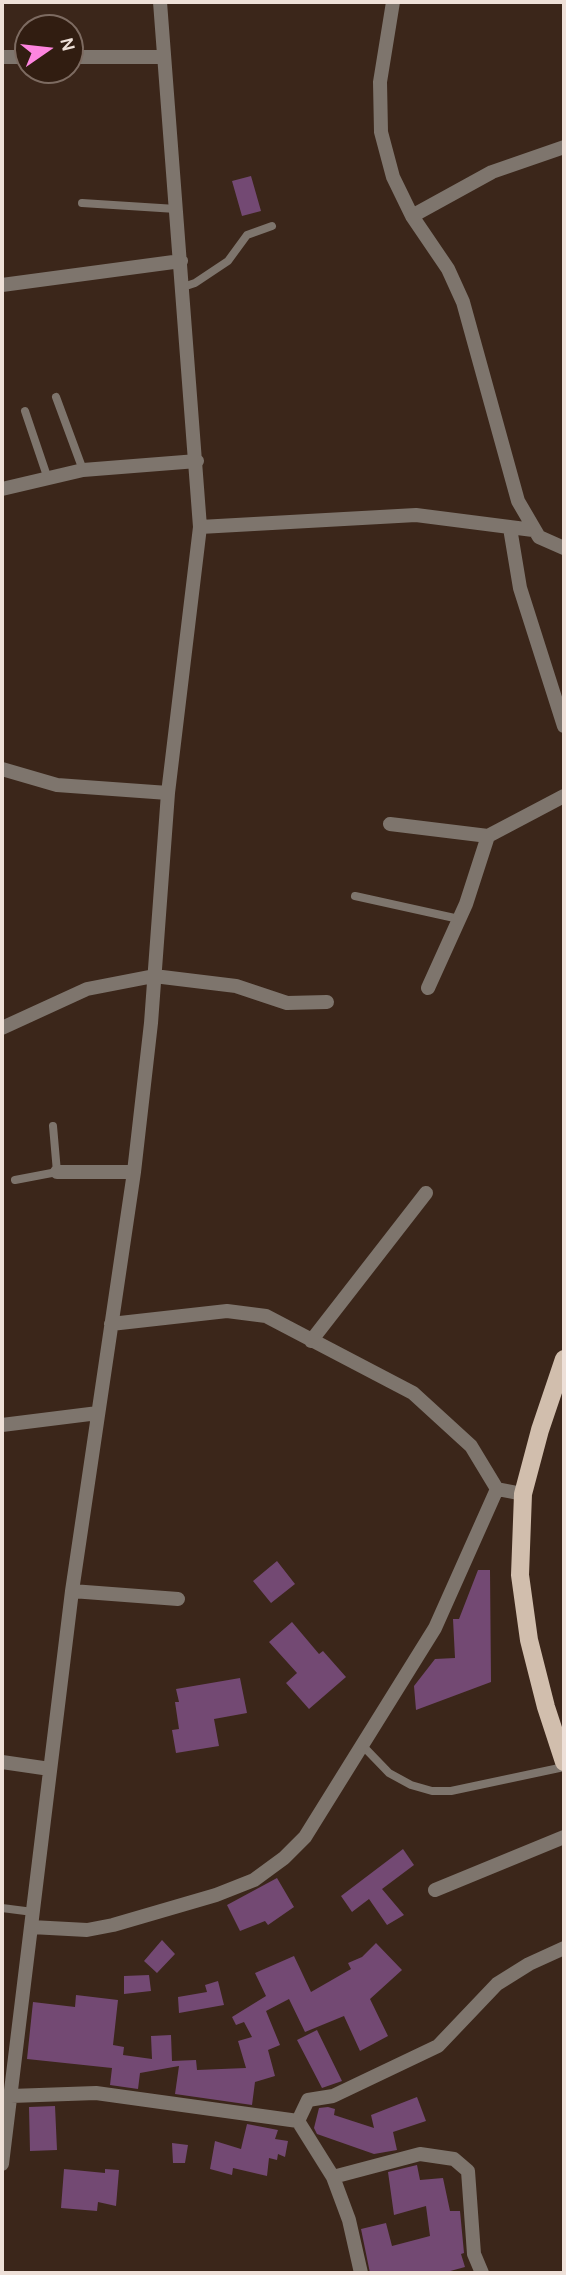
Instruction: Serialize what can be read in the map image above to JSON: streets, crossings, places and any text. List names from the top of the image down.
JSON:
{
  "north": "right"
}
